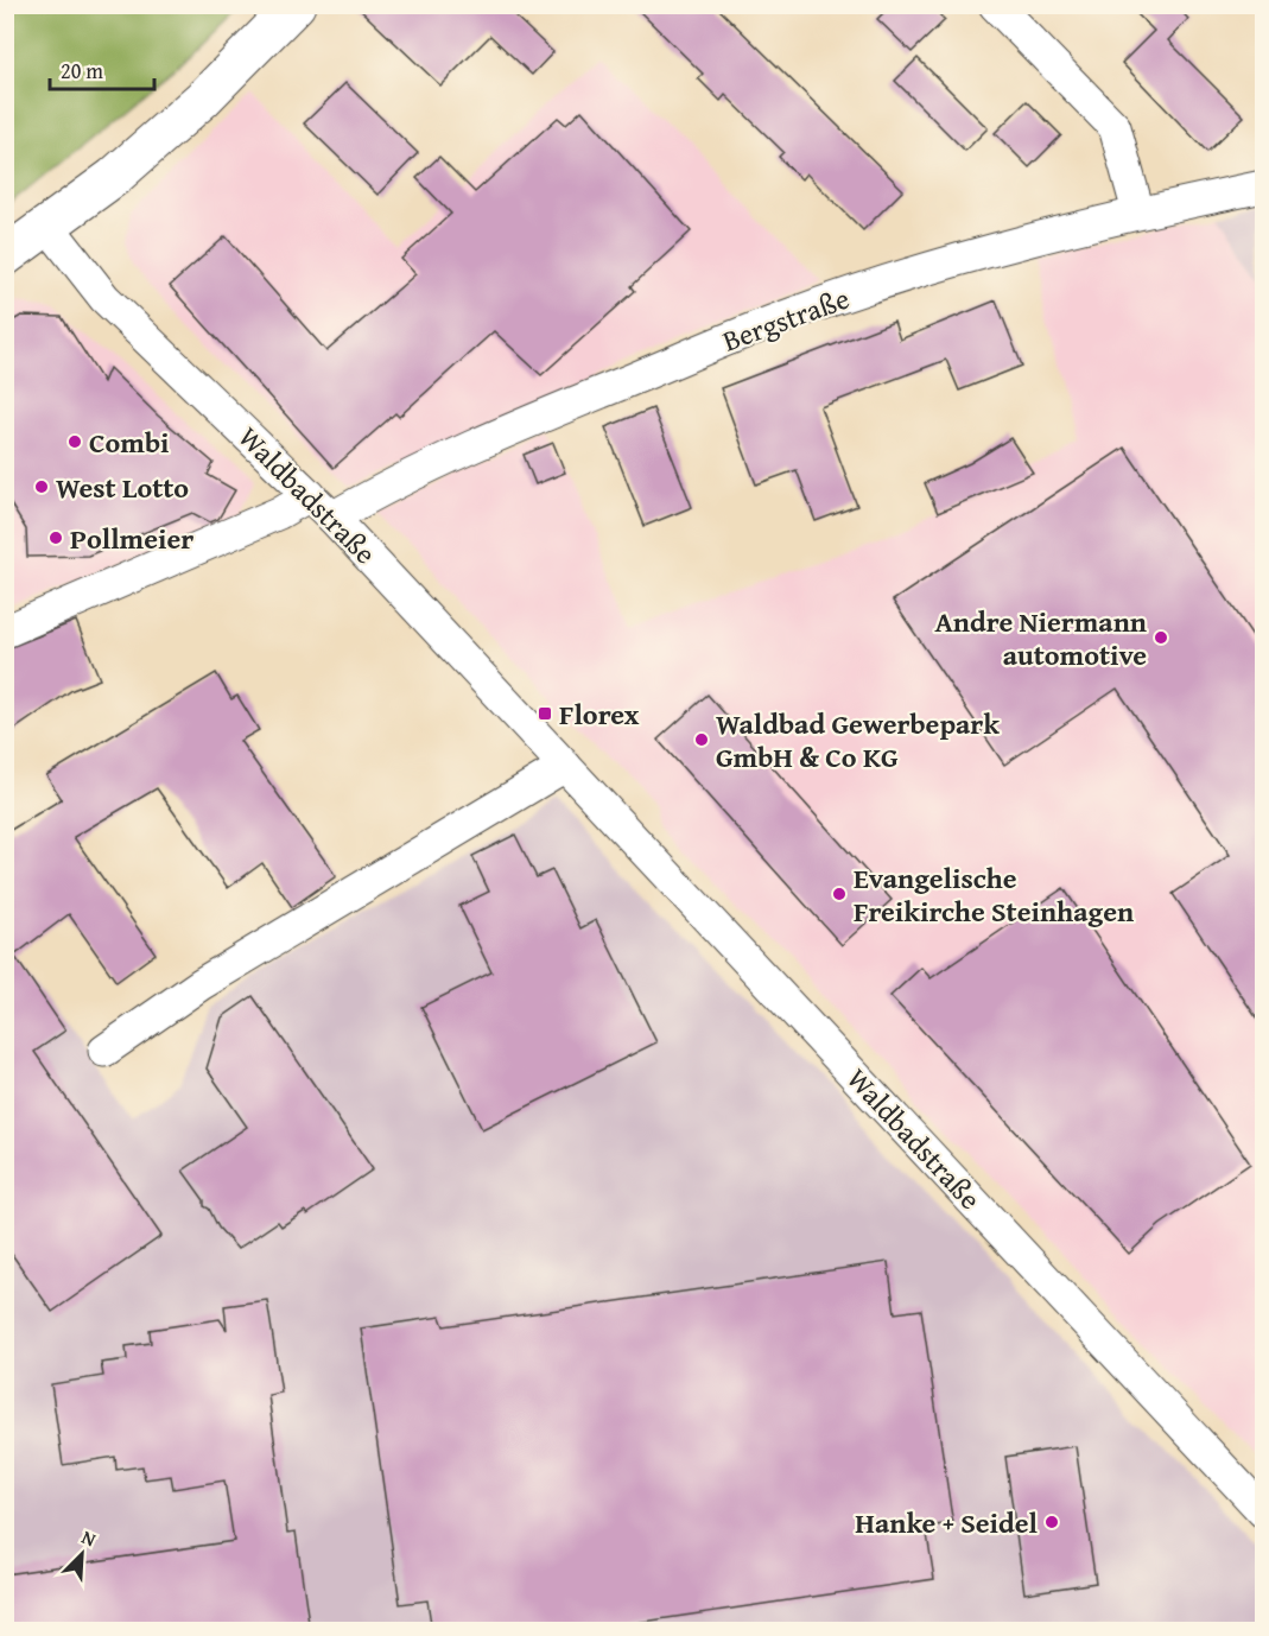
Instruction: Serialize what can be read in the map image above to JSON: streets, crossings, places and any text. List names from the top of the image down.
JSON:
{
  "streets": {
    "street": ["Bergstraße", "Waldbadstraße"]
  },
  "crossings": [
    ["Bergstraße", "Waldbadstraße"]
  ],
  "places": {
    "other": [
      "Combi",
      "West Lotto",
      "Pollmeier",
      "Andre Niermann automotive",
      "Waldbad Gewerbepark GmbH & Co KG",
      "Evangelische Freikirche Steinhagen",
      "Hanke + Seidel"
    ],
    "transit": ["Florex"]
  },
  "scale_bar": "20 m",
  "north": "top right"
}
